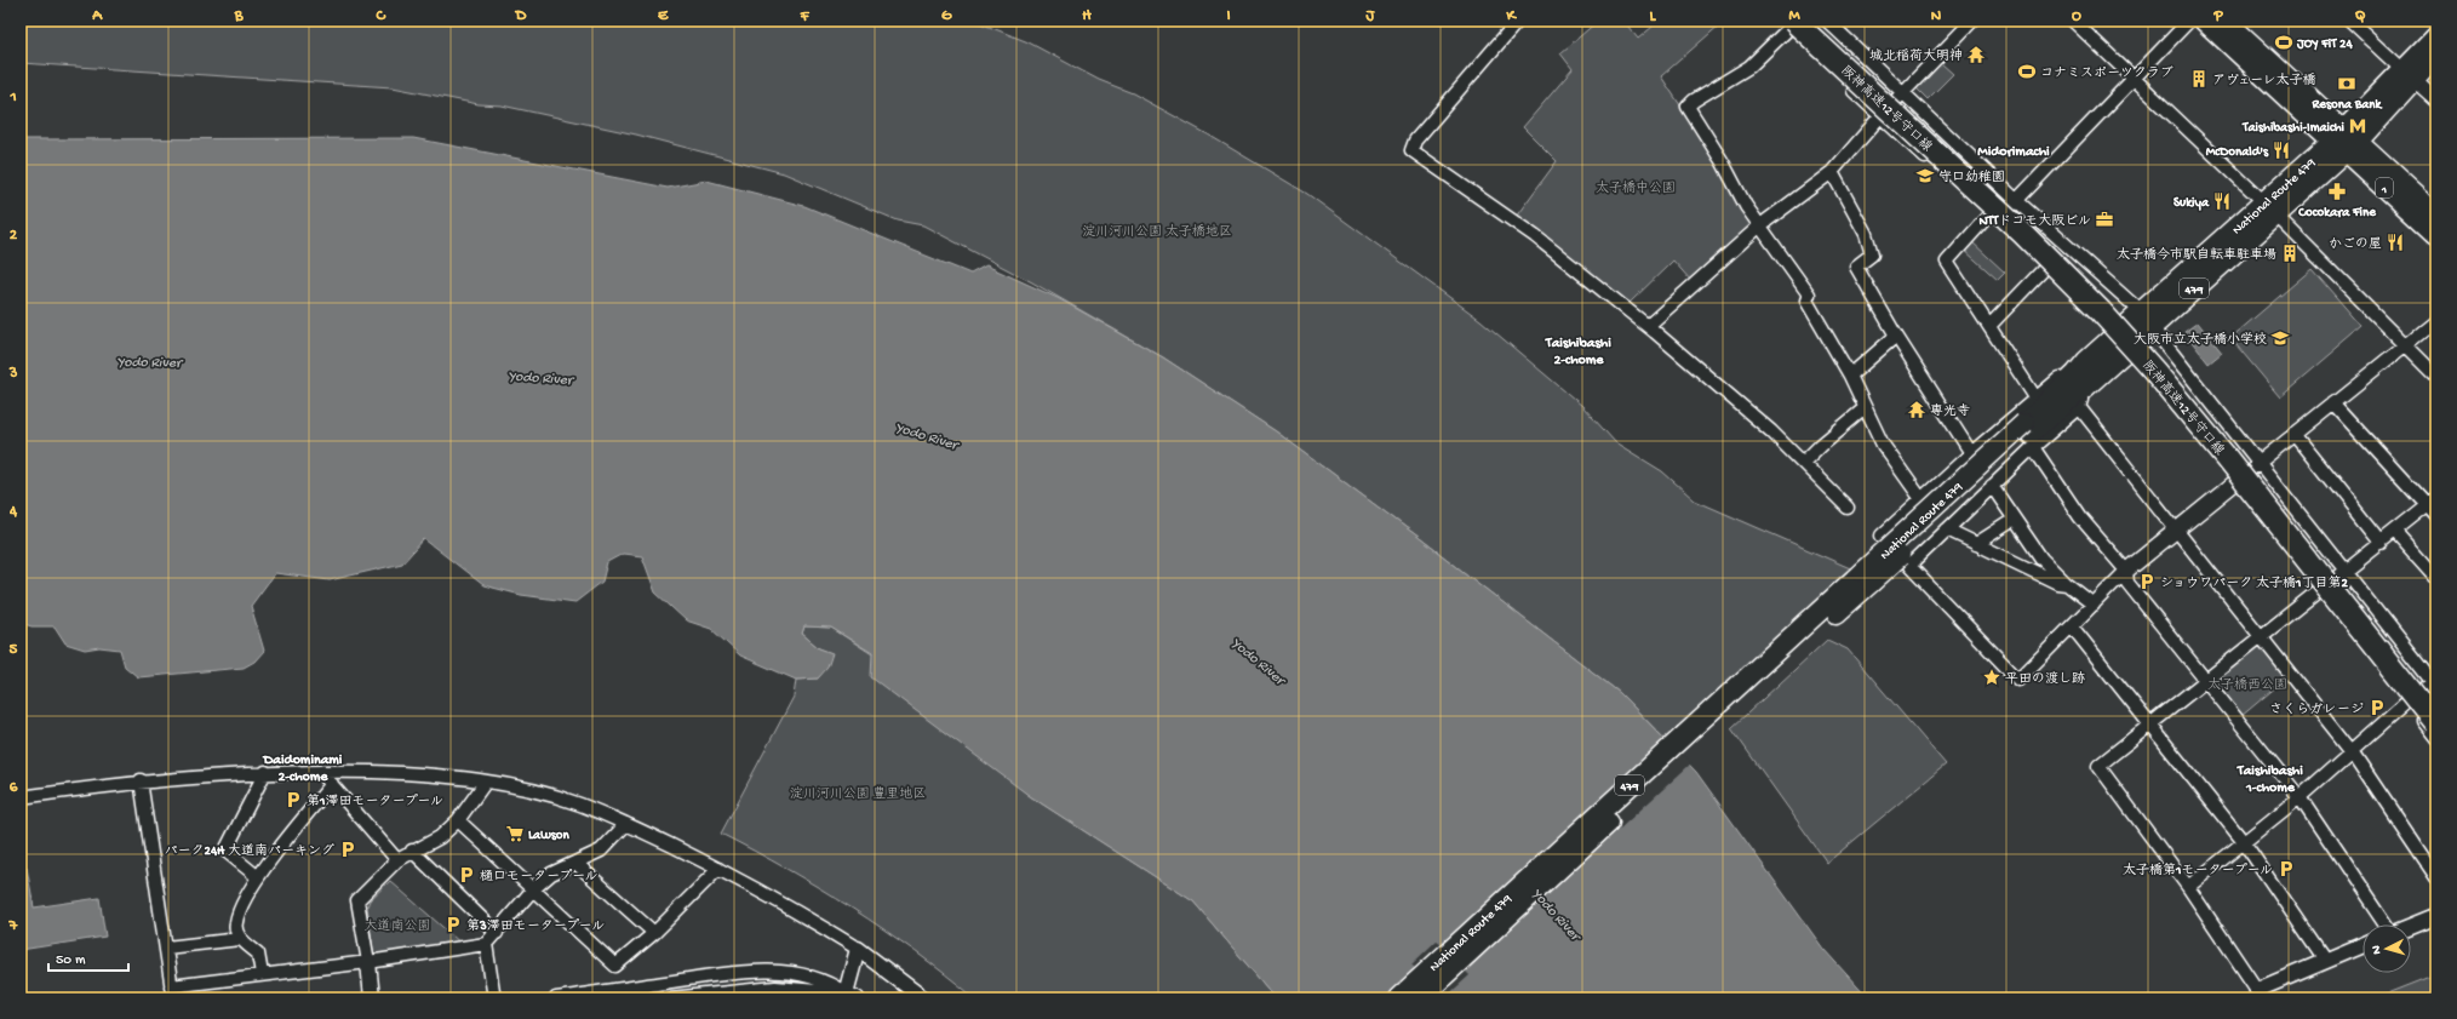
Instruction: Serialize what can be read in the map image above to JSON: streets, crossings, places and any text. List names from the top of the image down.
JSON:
{
  "streets": {
    "highway": [
      "阪神高速12号守口線",
      "1",
      "National Route 479",
      "479"
    ]
  },
  "crossings": [
    ["1", "National Route 479"]
  ],
  "districts": [
    "Midorimachi",
    "Taishibashi 2-chome",
    "Daidominami 2-chome",
    "Taishibashi 1-chome"
  ],
  "water": ["Yodo River"],
  "parks": [
    "太子橋中公園",
    "淀川河川公園 太子橋地区",
    "太子橋西公園",
    "淀川河川公園 豊里地区",
    "大道南公園"
  ],
  "places": {
    "sports": ["JOY FiT 24", "コナミスポーツクラブ"],
    "temple": ["城北稲荷大明神", "専光寺"],
    "building": ["アヴェーレ太子橋", "太子橋今市駅自転車駐車場"],
    "bank": ["Resona Bank"],
    "metro station": ["Taishibashi-Imaichi"],
    "restaurant": ["McDonald's", "Sukiya", "かごの屋"],
    "school or university": ["守口幼稚園", "大阪市立太子橋小学校"],
    "pharmacy": ["Cocokara Fine"],
    "office": ["NTTドコモ大阪ビル"],
    "parking": [
      "ショウワパーク 太子橋1丁目第2",
      "さくらガレージ",
      "第1澤田モータープール",
      "パーク24H 大道南パーキング",
      "太子橋第1モータープール",
      "樋口モータープール",
      "第3澤田モータープール"
    ],
    "place": ["平田の渡し跡"],
    "supermarket": ["Lawson"]
  },
  "scale_bar": "50 m",
  "north": "left",
  "grid": {
    "columns": [
      "A",
      "B",
      "C",
      "D",
      "E",
      "F",
      "G",
      "H",
      "I",
      "J",
      "K",
      "L",
      "M",
      "N",
      "O",
      "P",
      "Q"
    ],
    "rows": [
      "1",
      "2",
      "3",
      "4",
      "5",
      "6",
      "7"
    ]
  }
}
